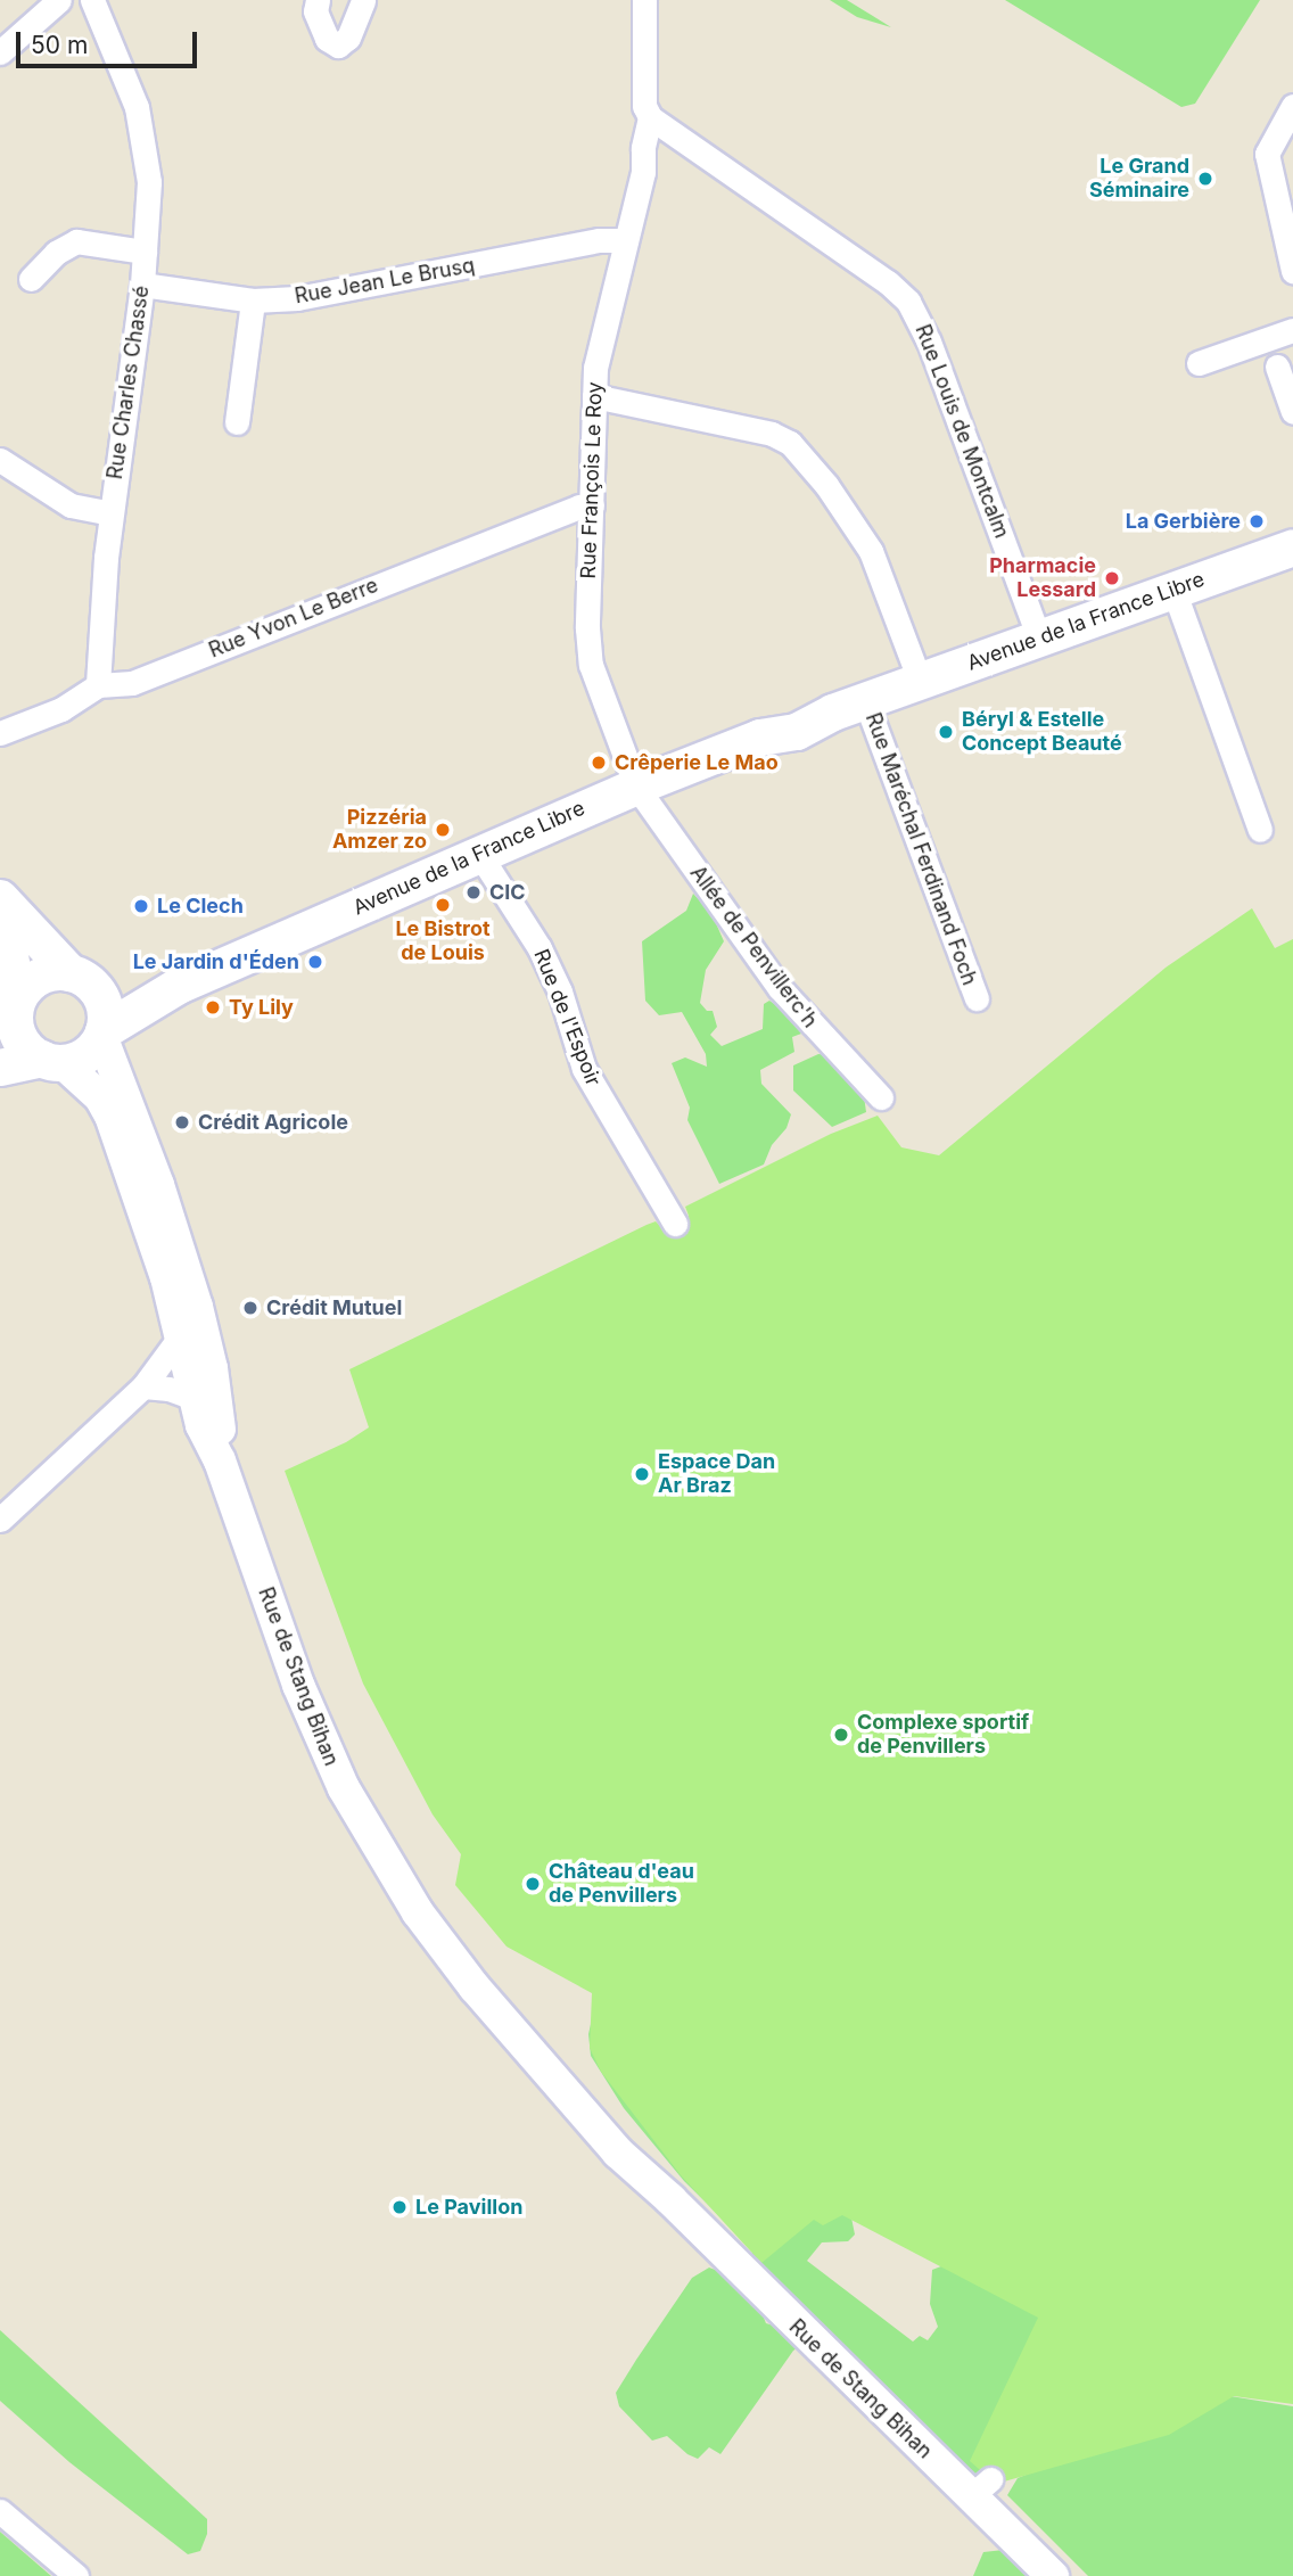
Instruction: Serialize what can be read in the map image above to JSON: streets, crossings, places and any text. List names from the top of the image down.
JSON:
{
  "streets": {
    "main road": ["Avenue de la France Libre"],
    "street": [
      "Rue Jean Le Brusq",
      "Rue Charles Chassé",
      "Rue Louis de Montcalm",
      "Rue François Le Roy",
      "Rue Yvon Le Berre",
      "Rue Maréchal Ferdinand Foch",
      "Allée de Penvillerc'h",
      "Rue de l'Espoir",
      "Rue de Stang Bihan"
    ]
  },
  "crossings": [
    ["Rue Jean Le Brusq", "Rue Charles Chassé"],
    ["Rue Jean Le Brusq", "Rue François Le Roy"],
    ["Rue Charles Chassé", "Rue Yvon Le Berre"],
    ["Rue Louis de Montcalm", "Rue François Le Roy"],
    ["Rue Louis de Montcalm", "Avenue de la France Libre"],
    ["Rue François Le Roy", "Rue Yvon Le Berre"],
    ["Rue François Le Roy", "Avenue de la France Libre"],
    ["Rue François Le Roy", "Allée de Penvillerc'h"],
    ["Avenue de la France Libre", "Rue Maréchal Ferdinand Foch"],
    ["Avenue de la France Libre", "Allée de Penvillerc'h"],
    ["Avenue de la France Libre", "Rue de l'Espoir"],
    ["Avenue de la France Libre", "Rue de Stang Bihan"]
  ],
  "places": [
    "Le Grand Séminaire",
    "La Gerbière",
    "Pharmacie Lessard",
    "Béryl & Estelle Concept Beauté",
    "Crêperie Le Mao",
    "Pizzéria Amzer zo",
    "CIC",
    "Le Bistrot de Louis",
    "Le Clech",
    "Le Jardin d'Éden",
    "Ty Lily",
    "Crédit Agricole",
    "Crédit Mutuel",
    "Espace Dan Ar Braz",
    "Complexe sportif de Penvillers",
    "Château d'eau de Penvillers",
    "Le Pavillon"
  ],
  "scale_bar": "50 m"
}
